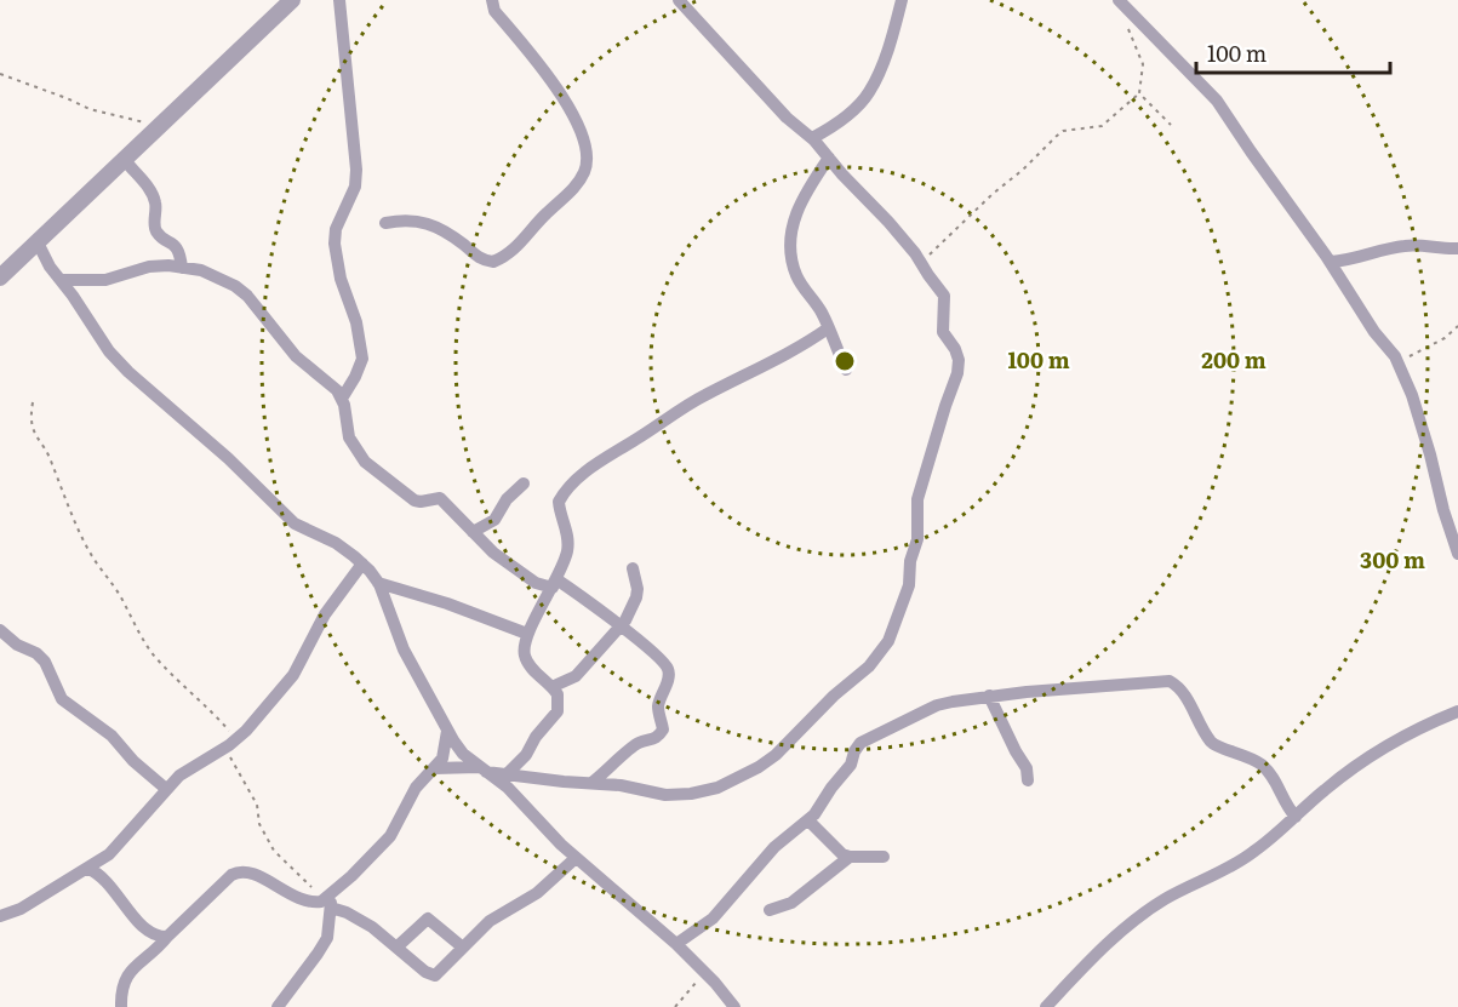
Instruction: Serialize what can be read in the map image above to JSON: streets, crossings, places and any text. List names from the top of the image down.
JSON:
{
  "scale_bar": "100 m",
  "rings": ["100 m", "200 m", "300 m"]
}
